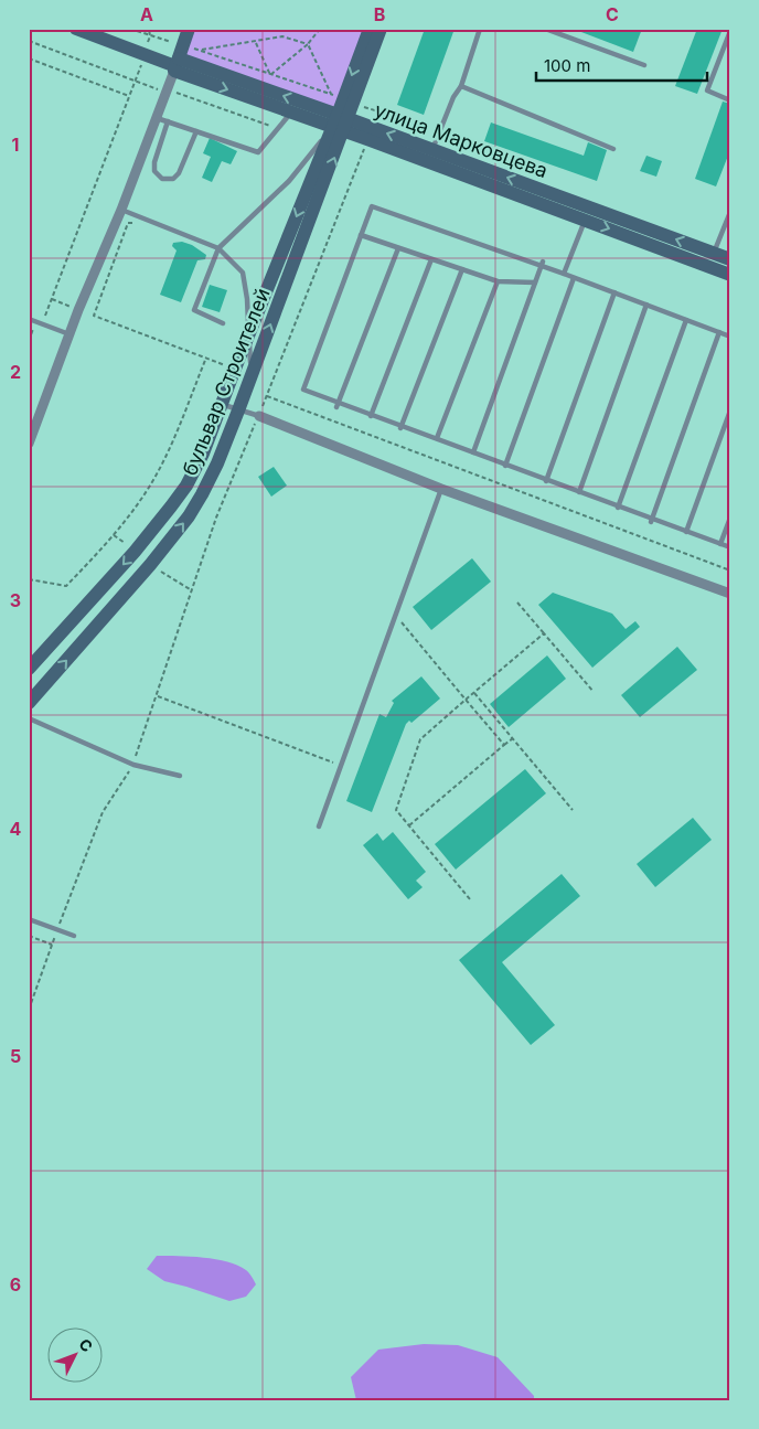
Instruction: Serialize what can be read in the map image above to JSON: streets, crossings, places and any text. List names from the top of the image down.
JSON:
{
  "streets": {
    "main road": ["улица Марковцева", "бульвар Строителей"]
  },
  "crossings": [
    ["улица Марковцева", "бульвар Строителей"]
  ],
  "scale_bar": "100 m",
  "north": "top right",
  "grid": {
    "columns": ["A", "B", "C"],
    "rows": [
      "1",
      "2",
      "3",
      "4",
      "5",
      "6"
    ]
  }
}
